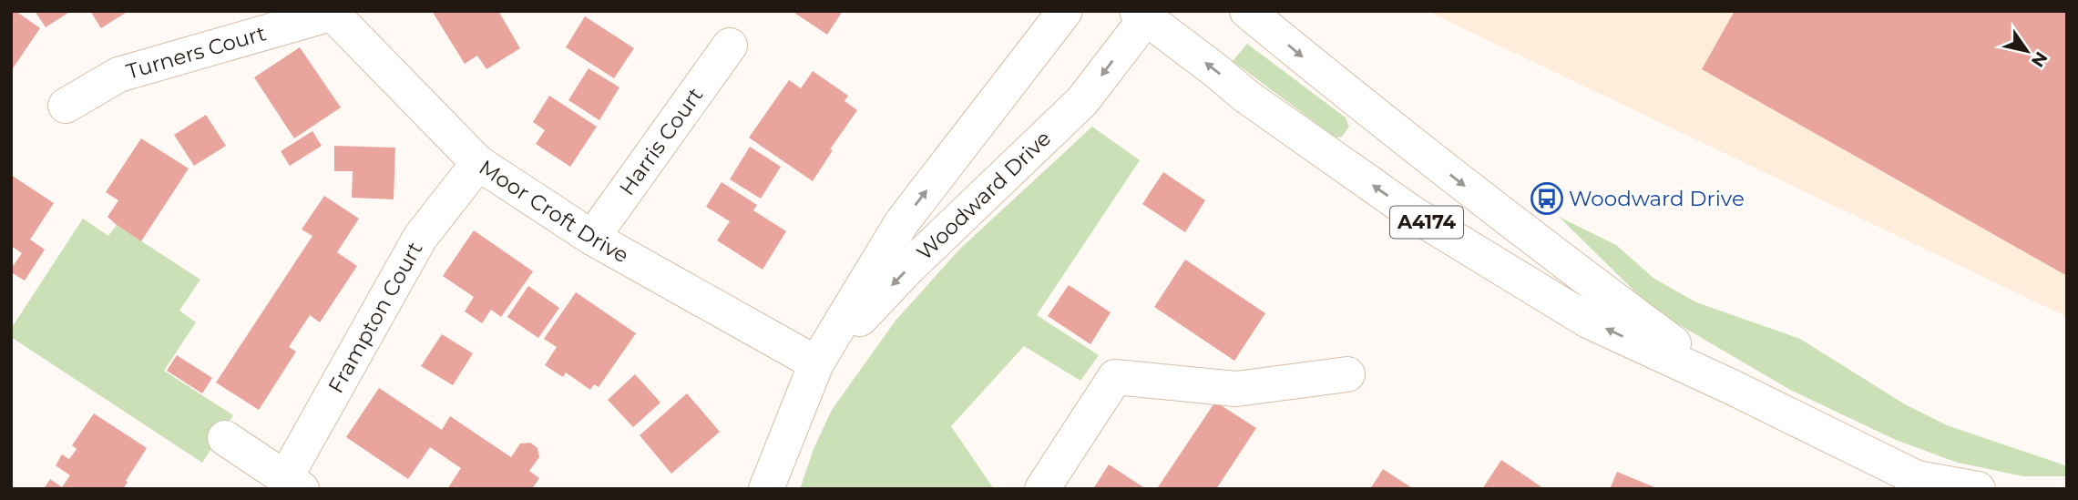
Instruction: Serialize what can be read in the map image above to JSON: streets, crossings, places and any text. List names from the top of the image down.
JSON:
{
  "streets": {
    "street": [
      "Turners Court",
      "Harris Court",
      "Woodward Drive",
      "Moor Croft Drive",
      "A4174",
      "Frampton Court"
    ]
  },
  "crossings": [
    ["Turners Court", "Moor Croft Drive"],
    ["Harris Court", "Moor Croft Drive"],
    ["Woodward Drive", "Moor Croft Drive"],
    ["Woodward Drive", "A4174"],
    ["Moor Croft Drive", "Frampton Court"]
  ],
  "places": {
    "bus stop": ["Woodward Drive"]
  },
  "north": "bottom right"
}
